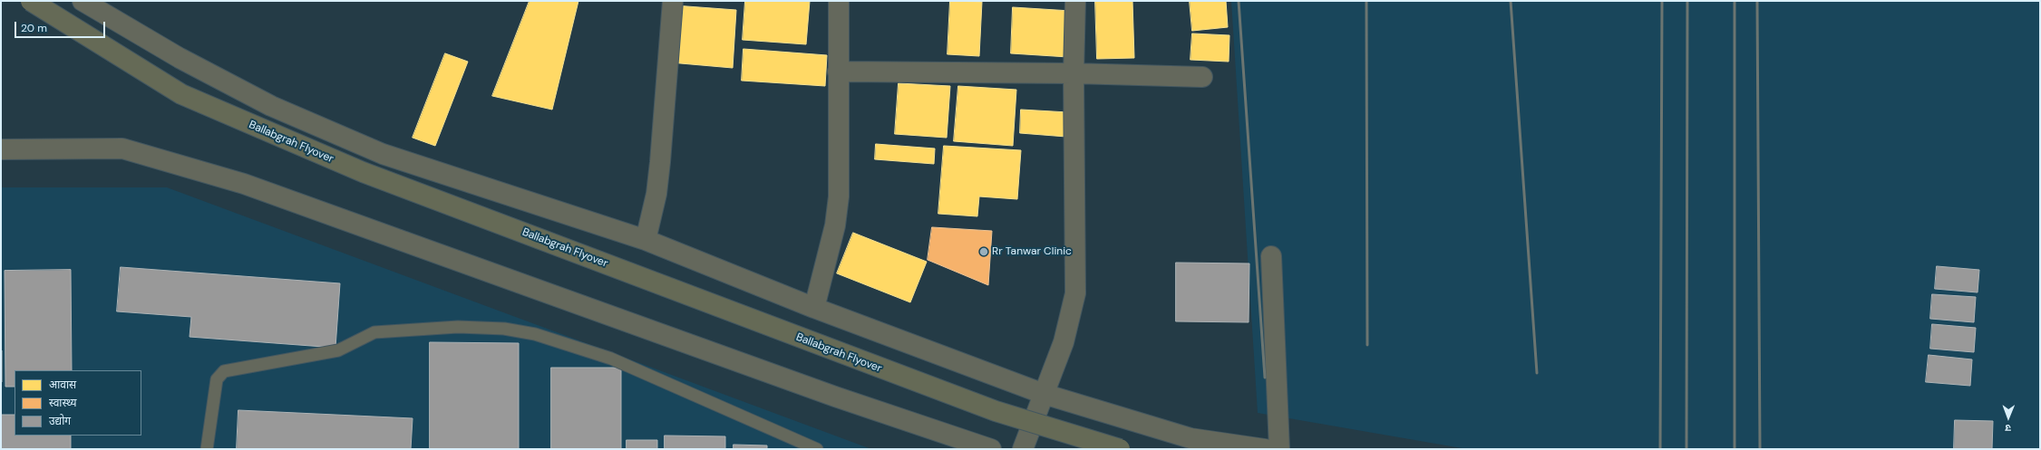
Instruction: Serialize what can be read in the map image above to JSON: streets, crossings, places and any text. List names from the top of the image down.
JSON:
{
  "streets": {
    "main road": ["Ballabgrah Flyover"]
  },
  "places": ["Rr Tanwar Clinic"],
  "legend": ["आवास", "स्वास्थ्य", "उद्योग"],
  "scale_bar": "20 m",
  "north": "bottom"
}
